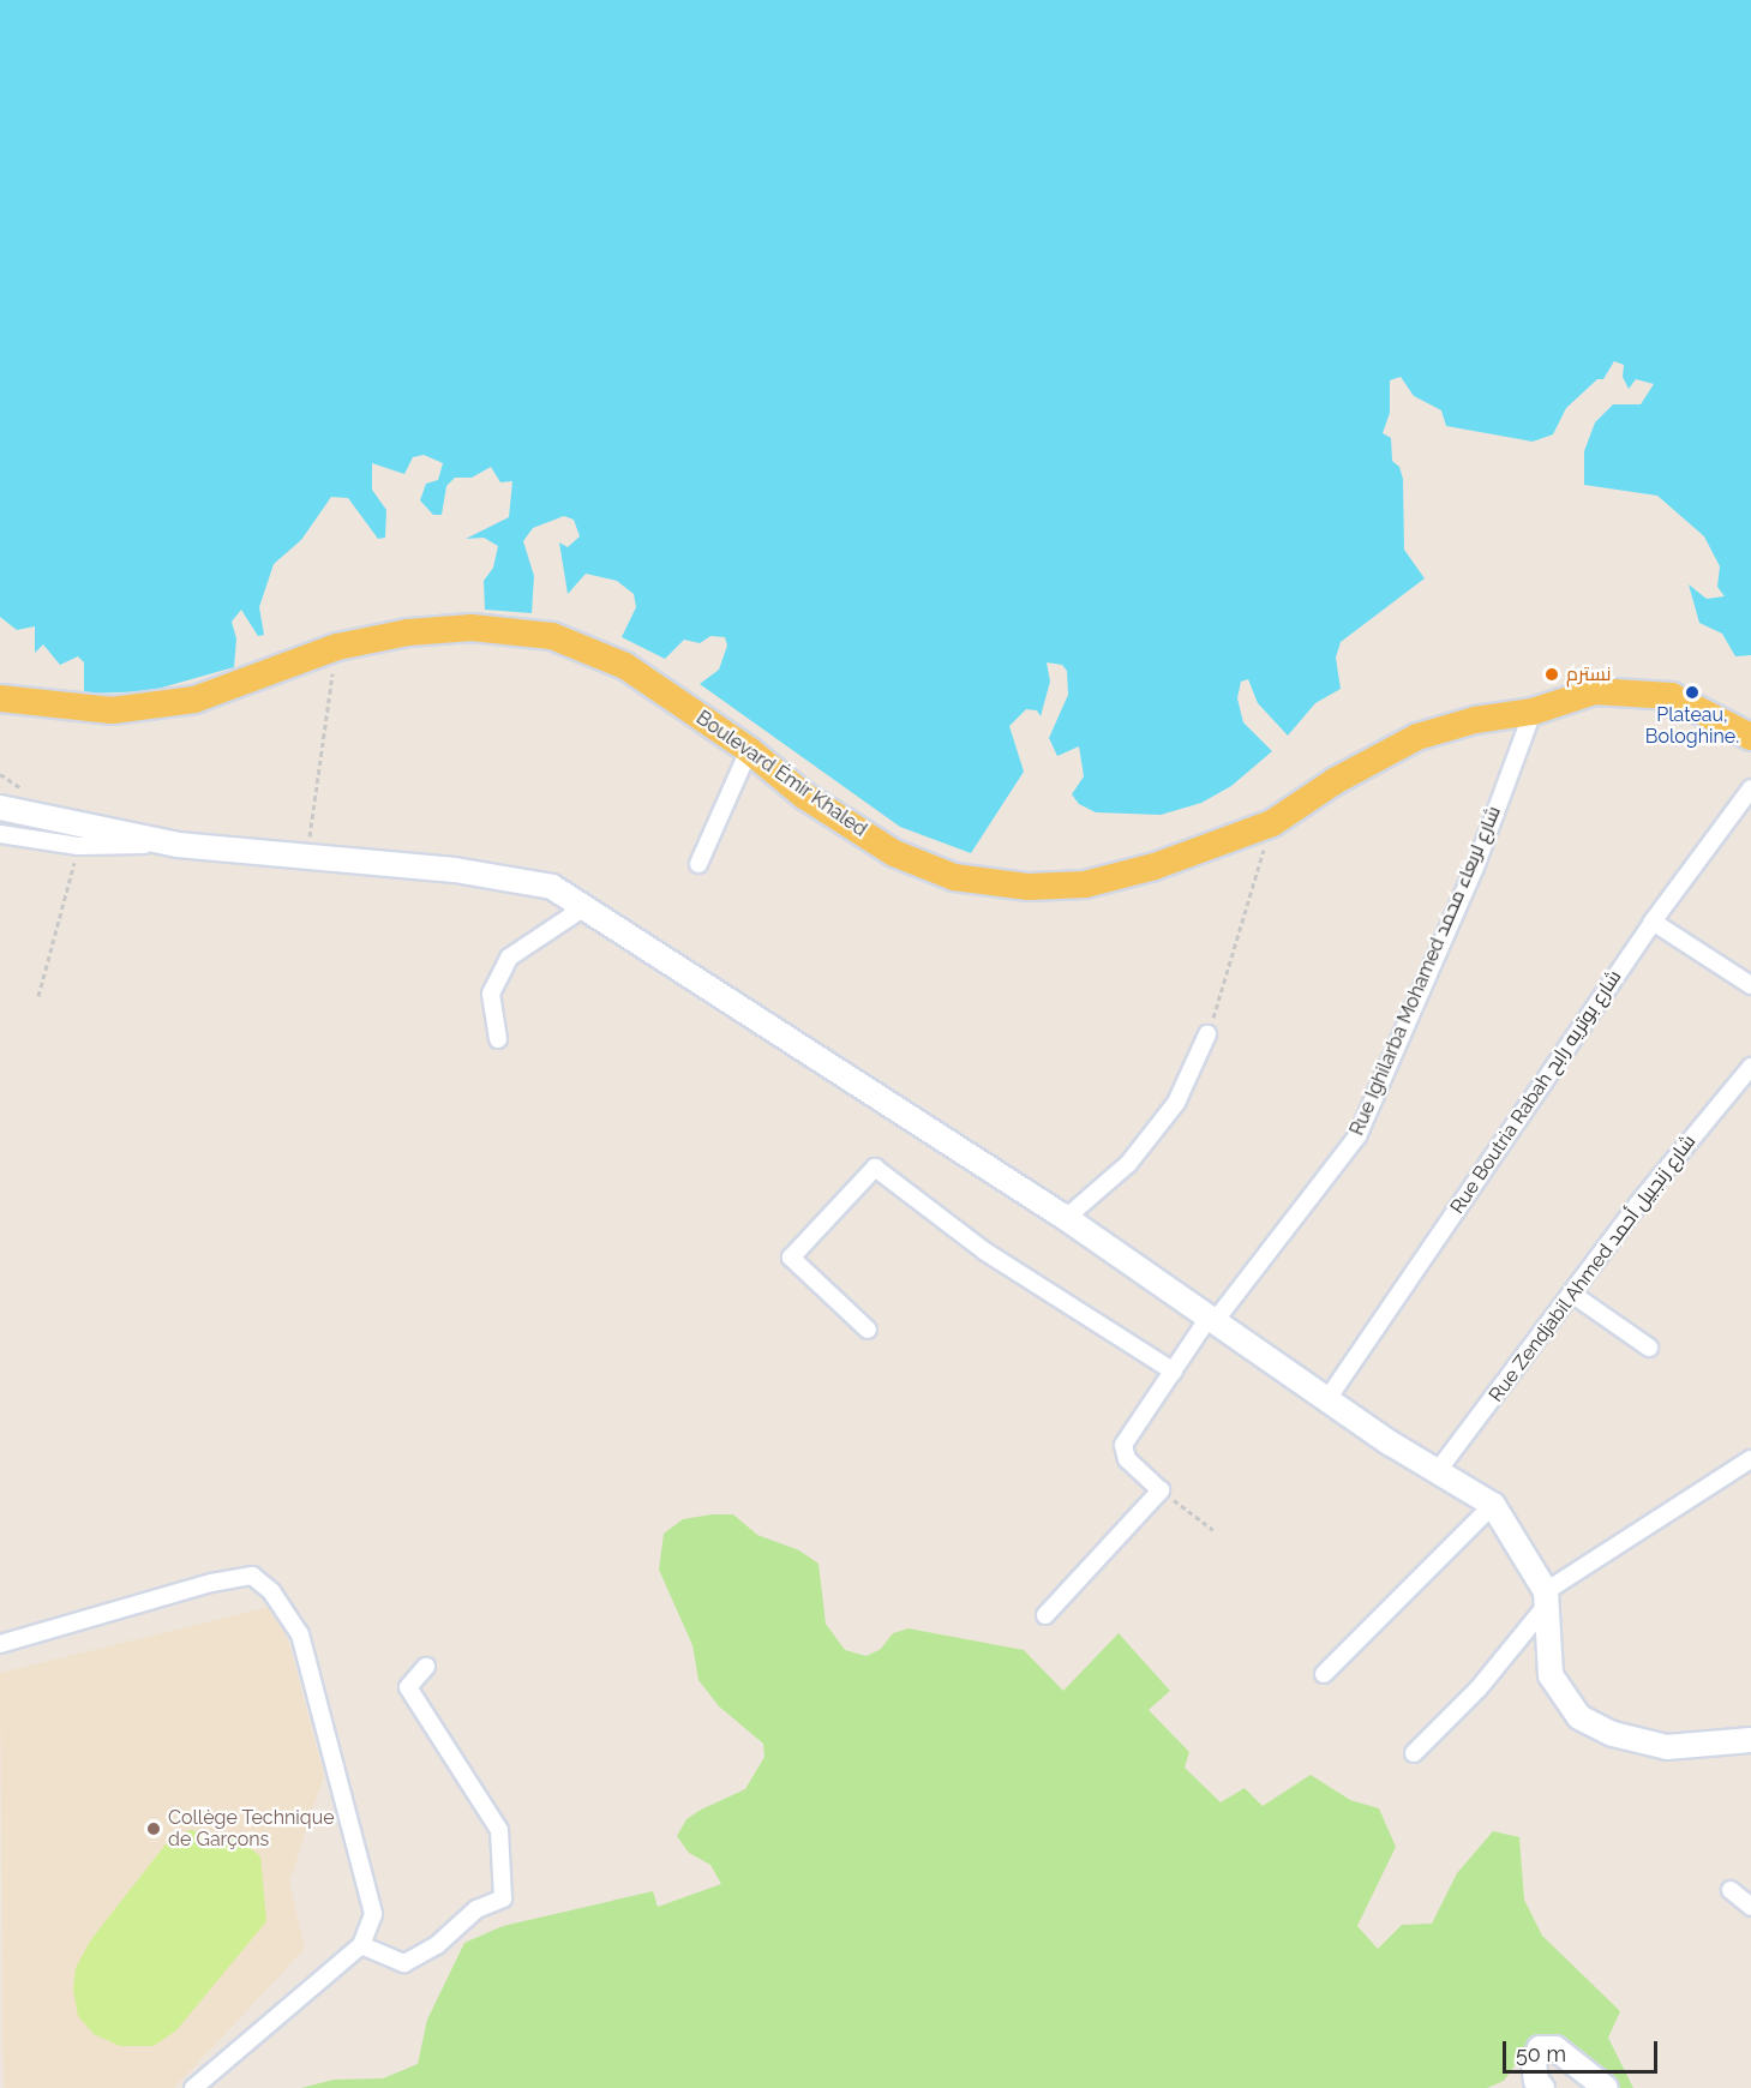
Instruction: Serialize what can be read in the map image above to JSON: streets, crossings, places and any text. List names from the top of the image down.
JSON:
{
  "streets": {
    "main road": ["Boulevard Émir Khaled"],
    "street": ["Rue Ighilarba Mohamed شارع لربعاء محمد", "Rue Boutria Rabah شارع بوتريه رابح", "Rue Zendjabil Ahmed شارع زنجبيل أحمد"]
  },
  "crossings": [
    ["Boulevard Émir Khaled", "Rue Ighilarba Mohamed شارع لربعاء محمد"]
  ],
  "places": ["نسترم", "Plateau, Bologhine.", "Collège Technique de Garçons"],
  "scale_bar": "50 m"
}
